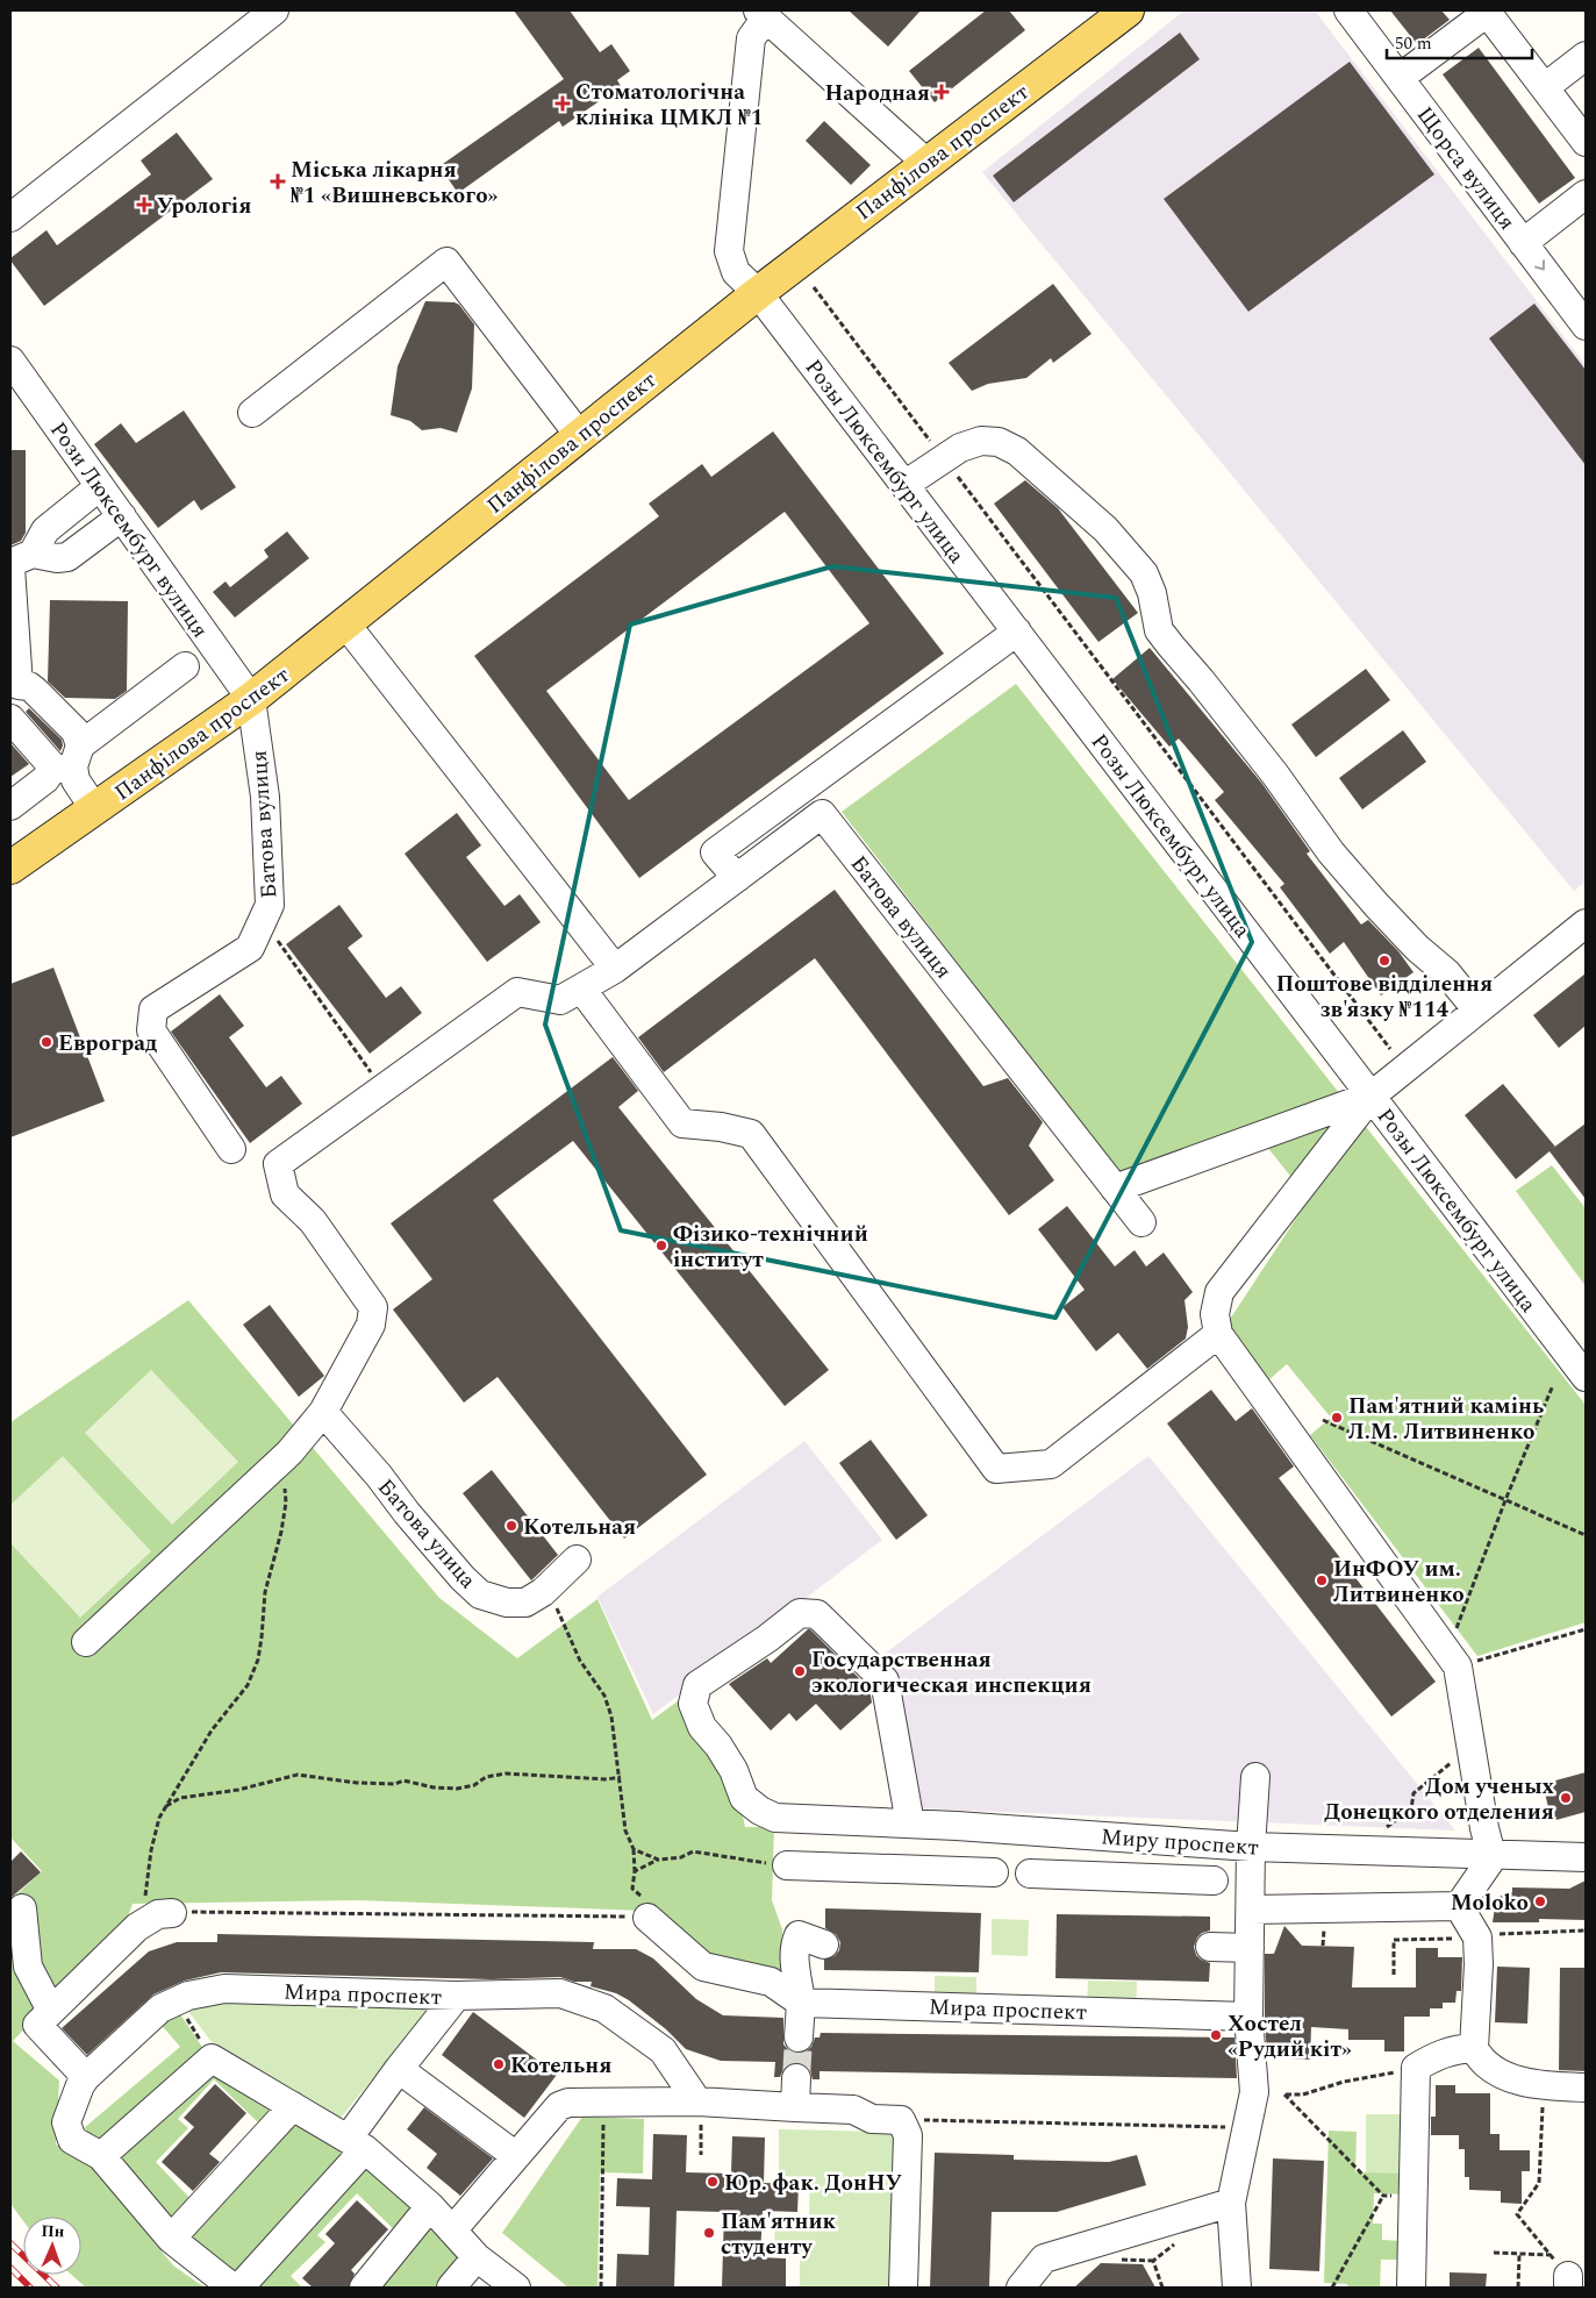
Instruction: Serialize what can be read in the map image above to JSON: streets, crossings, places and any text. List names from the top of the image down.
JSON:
{
  "streets": {
    "main road": ["Панфілова проспект"],
    "street": [
      "Щорса вулиця",
      "Розы Люксембург улица",
      "Рози Люксембург вулиця",
      "Батова вулиця",
      "Батова улица",
      "Миру проспект",
      "Мира проспект"
    ]
  },
  "crossings": [
    ["Панфілова проспект", "Розы Люксембург улица"],
    ["Панфілова проспект", "Рози Люксембург вулиця"],
    ["Панфілова проспект", "Батова вулиця"],
    ["Рози Люксембург вулиця", "Батова вулиця"]
  ],
  "places": {
    "health": [
      "Народная",
      "Стоматологічна клініка ЦМКЛ №1",
      "Міська лікарня №1 «Вишневського»",
      "Урологія"
    ],
    "other": [
      "Поштове відділення зв'язку №114",
      "Евроград",
      "Фізико-технічний інститут",
      "Пам'ятний камінь Л.М. Литвиненко",
      "Котельная",
      "ИнФОУ им. Литвиненко",
      "Государственная экологическая инспекция",
      "Дом ученых Донецкого отделения",
      "Moloko",
      "Хостел «Рудий кіт»",
      "Котельня",
      "Юр. фак. ДонНУ",
      "Пам'ятник студенту"
    ]
  },
  "scale_bar": "50 m",
  "north": "top"
}
